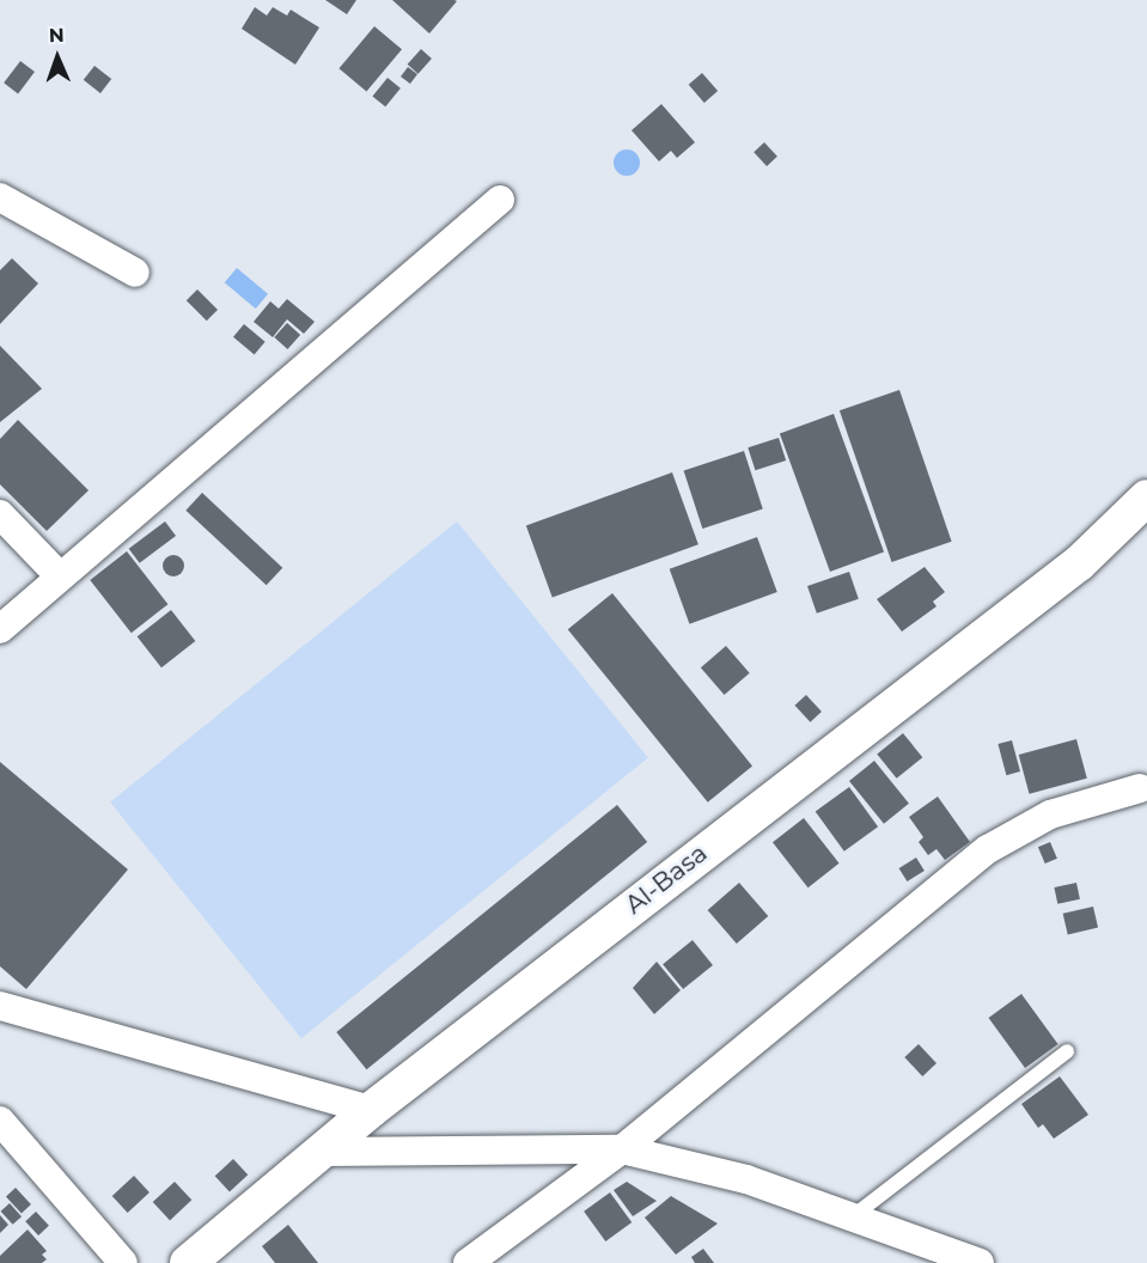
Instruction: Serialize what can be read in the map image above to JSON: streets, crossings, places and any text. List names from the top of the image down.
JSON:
{
  "streets": {
    "street": ["Al-Basa"]
  },
  "north": "top"
}
